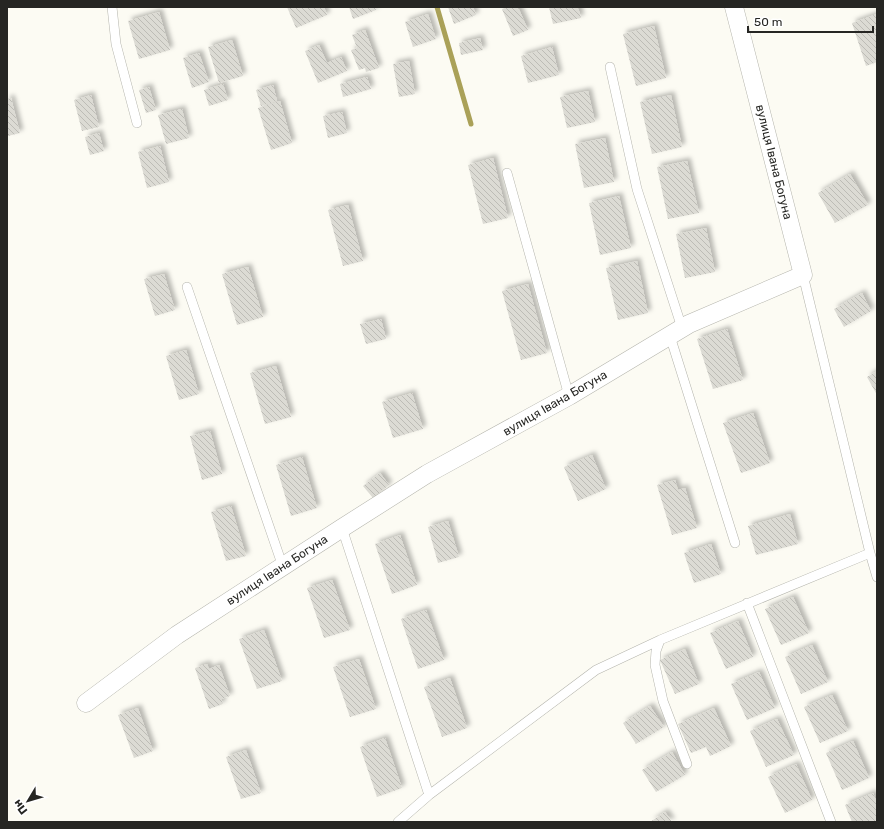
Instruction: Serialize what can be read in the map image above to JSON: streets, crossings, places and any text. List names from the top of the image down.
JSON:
{
  "streets": {
    "street": ["вулиця Івана Богуна"]
  },
  "scale_bar": "50 m",
  "north": "bottom left"
}
